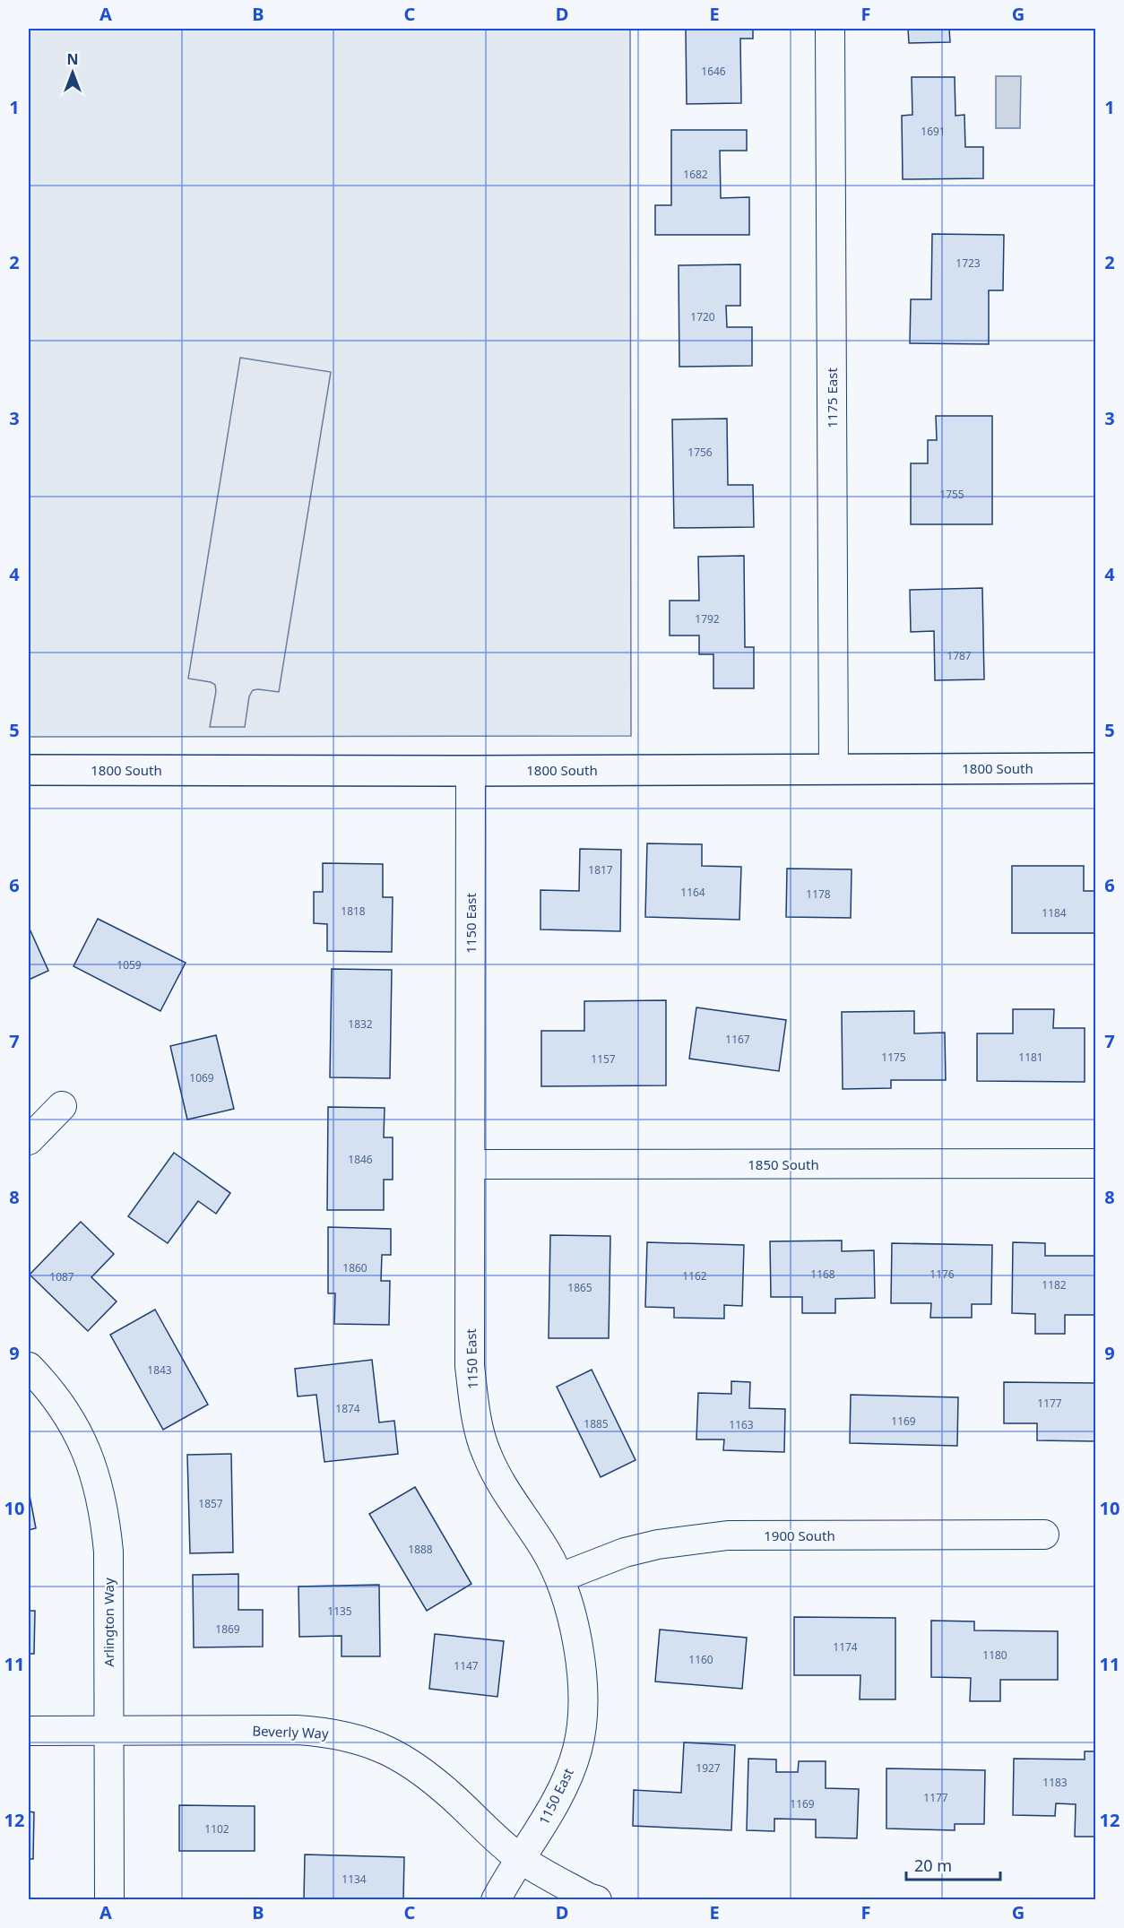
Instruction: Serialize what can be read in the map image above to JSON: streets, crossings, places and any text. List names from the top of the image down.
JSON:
{
  "streets": {
    "main road": ["1800 South"],
    "street": [
      "1175 East",
      "1150 East",
      "1850 South",
      "1900 South",
      "Arlington Way",
      "Beverly Way"
    ]
  },
  "crossings": [
    ["1175 East", "1800 South"],
    ["1800 South", "1150 East"],
    ["1150 East", "1850 South"],
    ["1150 East", "1900 South"],
    ["1150 East", "Beverly Way"],
    ["Arlington Way", "Beverly Way"]
  ],
  "house_numbers": [
    "1646",
    "1691",
    "1682",
    "1723",
    "1720",
    "1756",
    "1755",
    "1792",
    "1787",
    "1817",
    "1164",
    "1178",
    "1818",
    "1184",
    "1059",
    "1832",
    "1167",
    "1175",
    "1181",
    "1157",
    "1069",
    "1846",
    "1860",
    "1168",
    "1176",
    "1162",
    "1087",
    "1182",
    "1865",
    "1843",
    "1177",
    "1874",
    "1169",
    "1885",
    "1163",
    "1857",
    "1888",
    "1135",
    "1869",
    "1174",
    "1180",
    "1160",
    "1147",
    "1927",
    "1183",
    "1177",
    "1169",
    "1102",
    "1134"
  ],
  "scale_bar": "20 m",
  "north": "top",
  "grid": {
    "columns": [
      "A",
      "B",
      "C",
      "D",
      "E",
      "F",
      "G"
    ],
    "rows": [
      "1",
      "2",
      "3",
      "4",
      "5",
      "6",
      "7",
      "8",
      "9",
      "10",
      "11",
      "12"
    ]
  }
}
